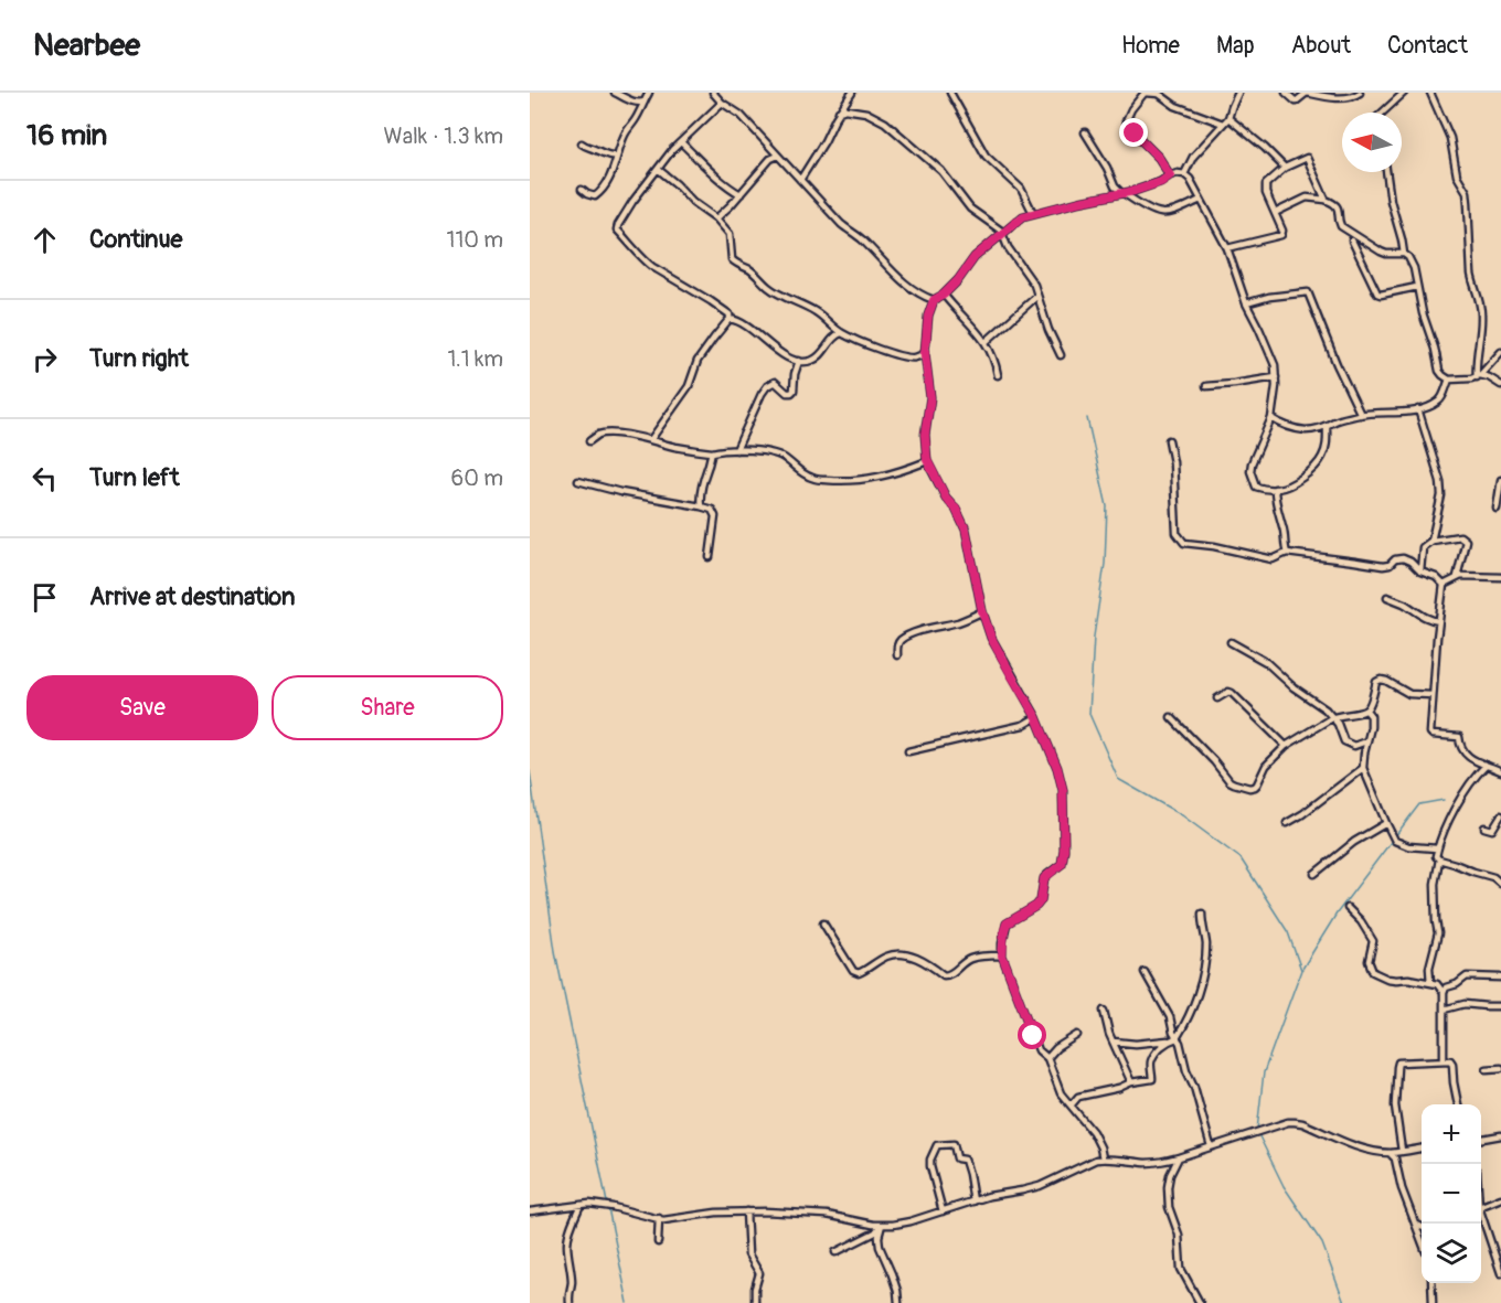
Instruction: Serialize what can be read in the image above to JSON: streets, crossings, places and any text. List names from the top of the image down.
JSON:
{
  "north": "left",
  "page": {
    "header": "Nearbee",
    "nav": [
      "Home",
      "Map",
      "About",
      "Contact"
    ],
    "heading": ["16 min", "Walk · 1.3 km"],
    "list": [
      ["Continue", "110 m"],
      ["Turn right", "1.1 km"],
      ["Turn left", "60 m"],
      "Arrive at destination"
    ],
    "buttons": ["Save", "Share"],
    "map_buttons": ["+", "−"]
  }
}
